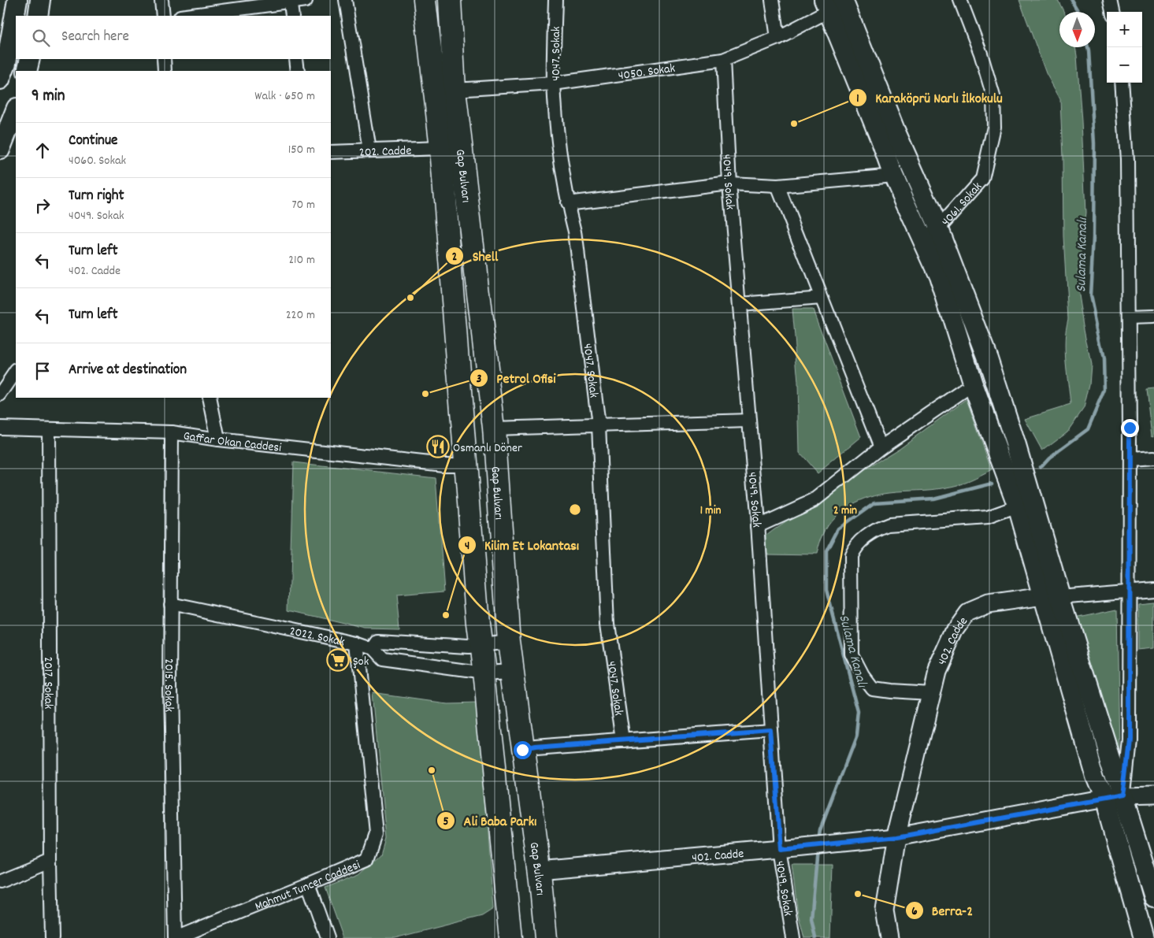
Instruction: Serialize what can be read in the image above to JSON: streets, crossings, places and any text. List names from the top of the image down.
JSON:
{
  "streets": {
    "highway": ["Gap Bulvarı"],
    "street": [
      "4047. Sokak",
      "4050. Sokak",
      "202. Cadde",
      "4049. Sokak",
      "4061. Sokak",
      "Gaffar Okan Caddesi",
      "2022. Sokak",
      "402. Cadde",
      "2017. Sokak",
      "2015. Sokak",
      "Mahmut Tuncer Caddesi"
    ]
  },
  "crossings": [
    ["4047. Sokak", "4050. Sokak"],
    ["4050. Sokak", "Gap Bulvarı"],
    ["4050. Sokak", "4049. Sokak"],
    ["202. Cadde", "Gap Bulvarı"],
    ["Gap Bulvarı", "Gaffar Okan Caddesi"],
    ["Gap Bulvarı", "2022. Sokak"],
    ["Gap Bulvarı", "402. Cadde"],
    ["4049. Sokak", "402. Cadde"],
    ["Gaffar Okan Caddesi", "2017. Sokak"],
    ["Gaffar Okan Caddesi", "2015. Sokak"],
    ["2022. Sokak", "2015. Sokak"],
    ["2022. Sokak", "Mahmut Tuncer Caddesi"],
    ["2015. Sokak", "Mahmut Tuncer Caddesi"]
  ],
  "water": ["Sulama Kanalı"],
  "places": {
    "other": [
      "Karaköprü Narlı İlkokulu",
      "Shell",
      "Petrol Ofisi",
      "Kilim Et Lokantası",
      "Ali Baba Parkı",
      "Berra-2"
    ],
    "restaurant": ["Osmanlı Döner"],
    "supermarket": ["Şok"]
  },
  "north": "bottom",
  "page": {
    "map_buttons": ["+", "−"],
    "search": "Search here",
    "heading": ["9 min", "Walk · 650 m"],
    "list": [
      ["Continue", "4060. Sokak", "150 m"],
      ["Turn right", "4049. Sokak", "70 m"],
      ["Turn left", "402. Cadde", "210 m"],
      ["Turn left", "220 m"],
      "Arrive at destination"
    ]
  },
  "rings": ["1 min", "2 min"]
}
